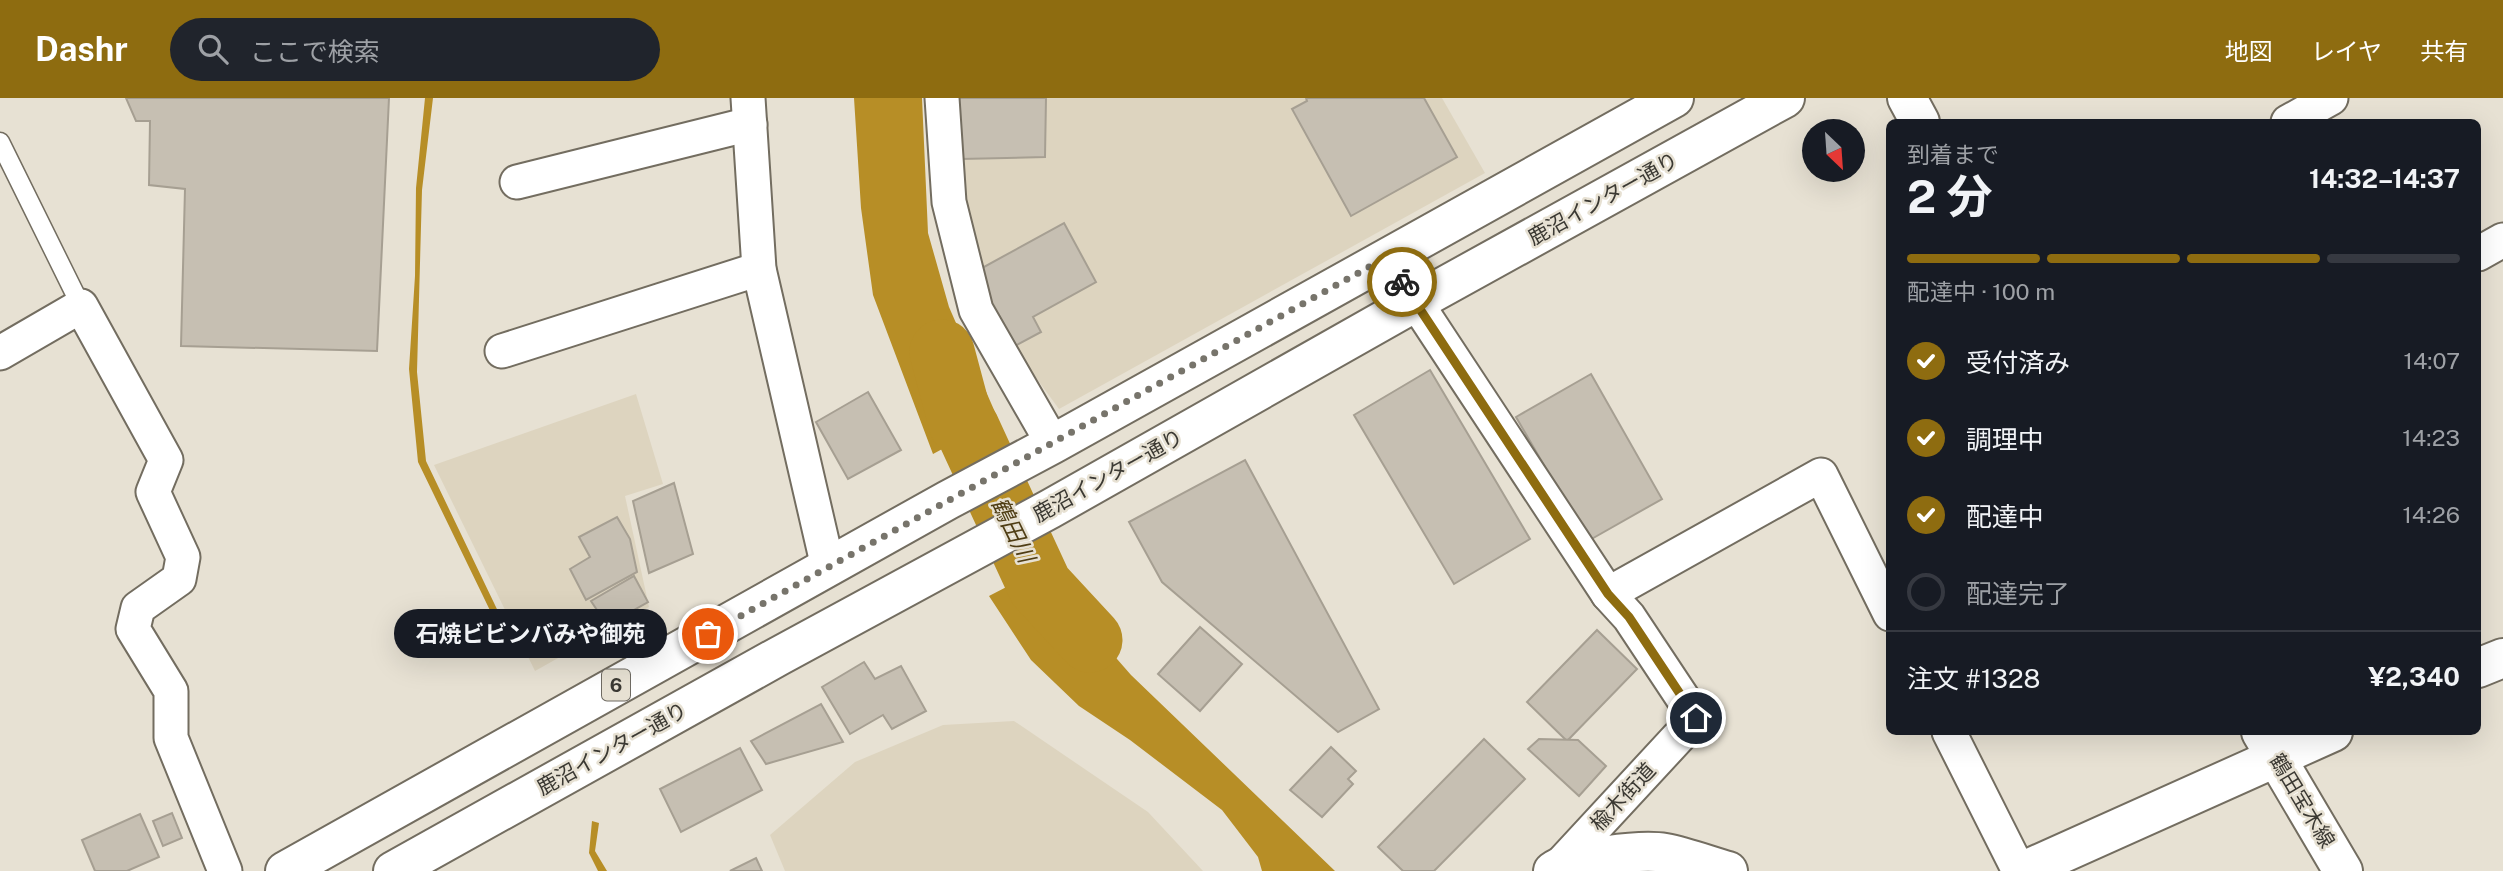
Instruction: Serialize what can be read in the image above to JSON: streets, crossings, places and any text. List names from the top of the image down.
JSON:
{
  "streets": {
    "main road": ["鹿沼インター通り", "6", "鶴田宝木線"],
    "street": ["楡木街道"]
  },
  "water": ["鶴田川"],
  "places": ["石焼ビビンバみや御苑"],
  "north": "bottom right",
  "page": {
    "header": "Dashr",
    "search": "ここで検索",
    "nav": ["地図", "レイヤ", "共有"],
    "heading": ["2 分", "到着まで", "14:32–14:37"],
    "panel": ["注文 #1328", "¥2,340"],
    "bar": "配達中 · 100 m",
    "list": [
      ["受付済み", "14:07"],
      ["調理中", "14:23"],
      ["配達中", "14:26"],
      "配達完了"
    ],
    "bubble": "石焼ビビンバみや御苑"
  }
}
